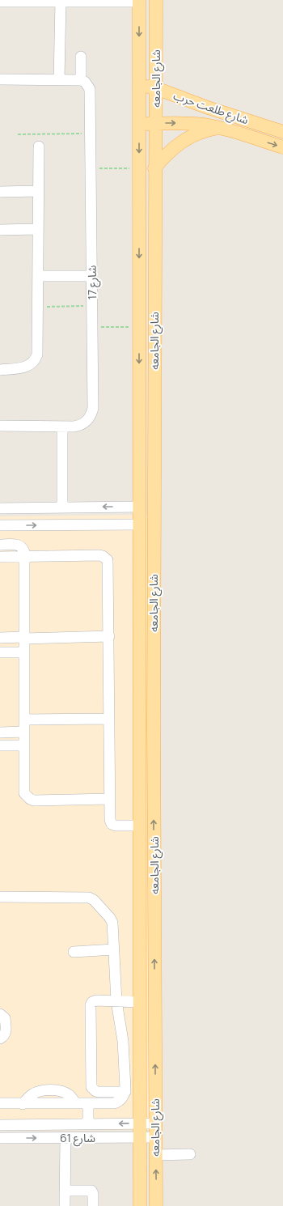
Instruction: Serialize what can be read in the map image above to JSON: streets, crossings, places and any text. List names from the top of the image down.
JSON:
{
  "streets": {
    "main road": ["شارع الجامعه", "شارع طلعت حرب"],
    "street": ["شارع 17", "شارع 61"]
  },
  "crossings": [
    ["شارع الجامعه", "شارع طلعت حرب"],
    ["شارع الجامعه", "شارع 61"]
  ]
}
